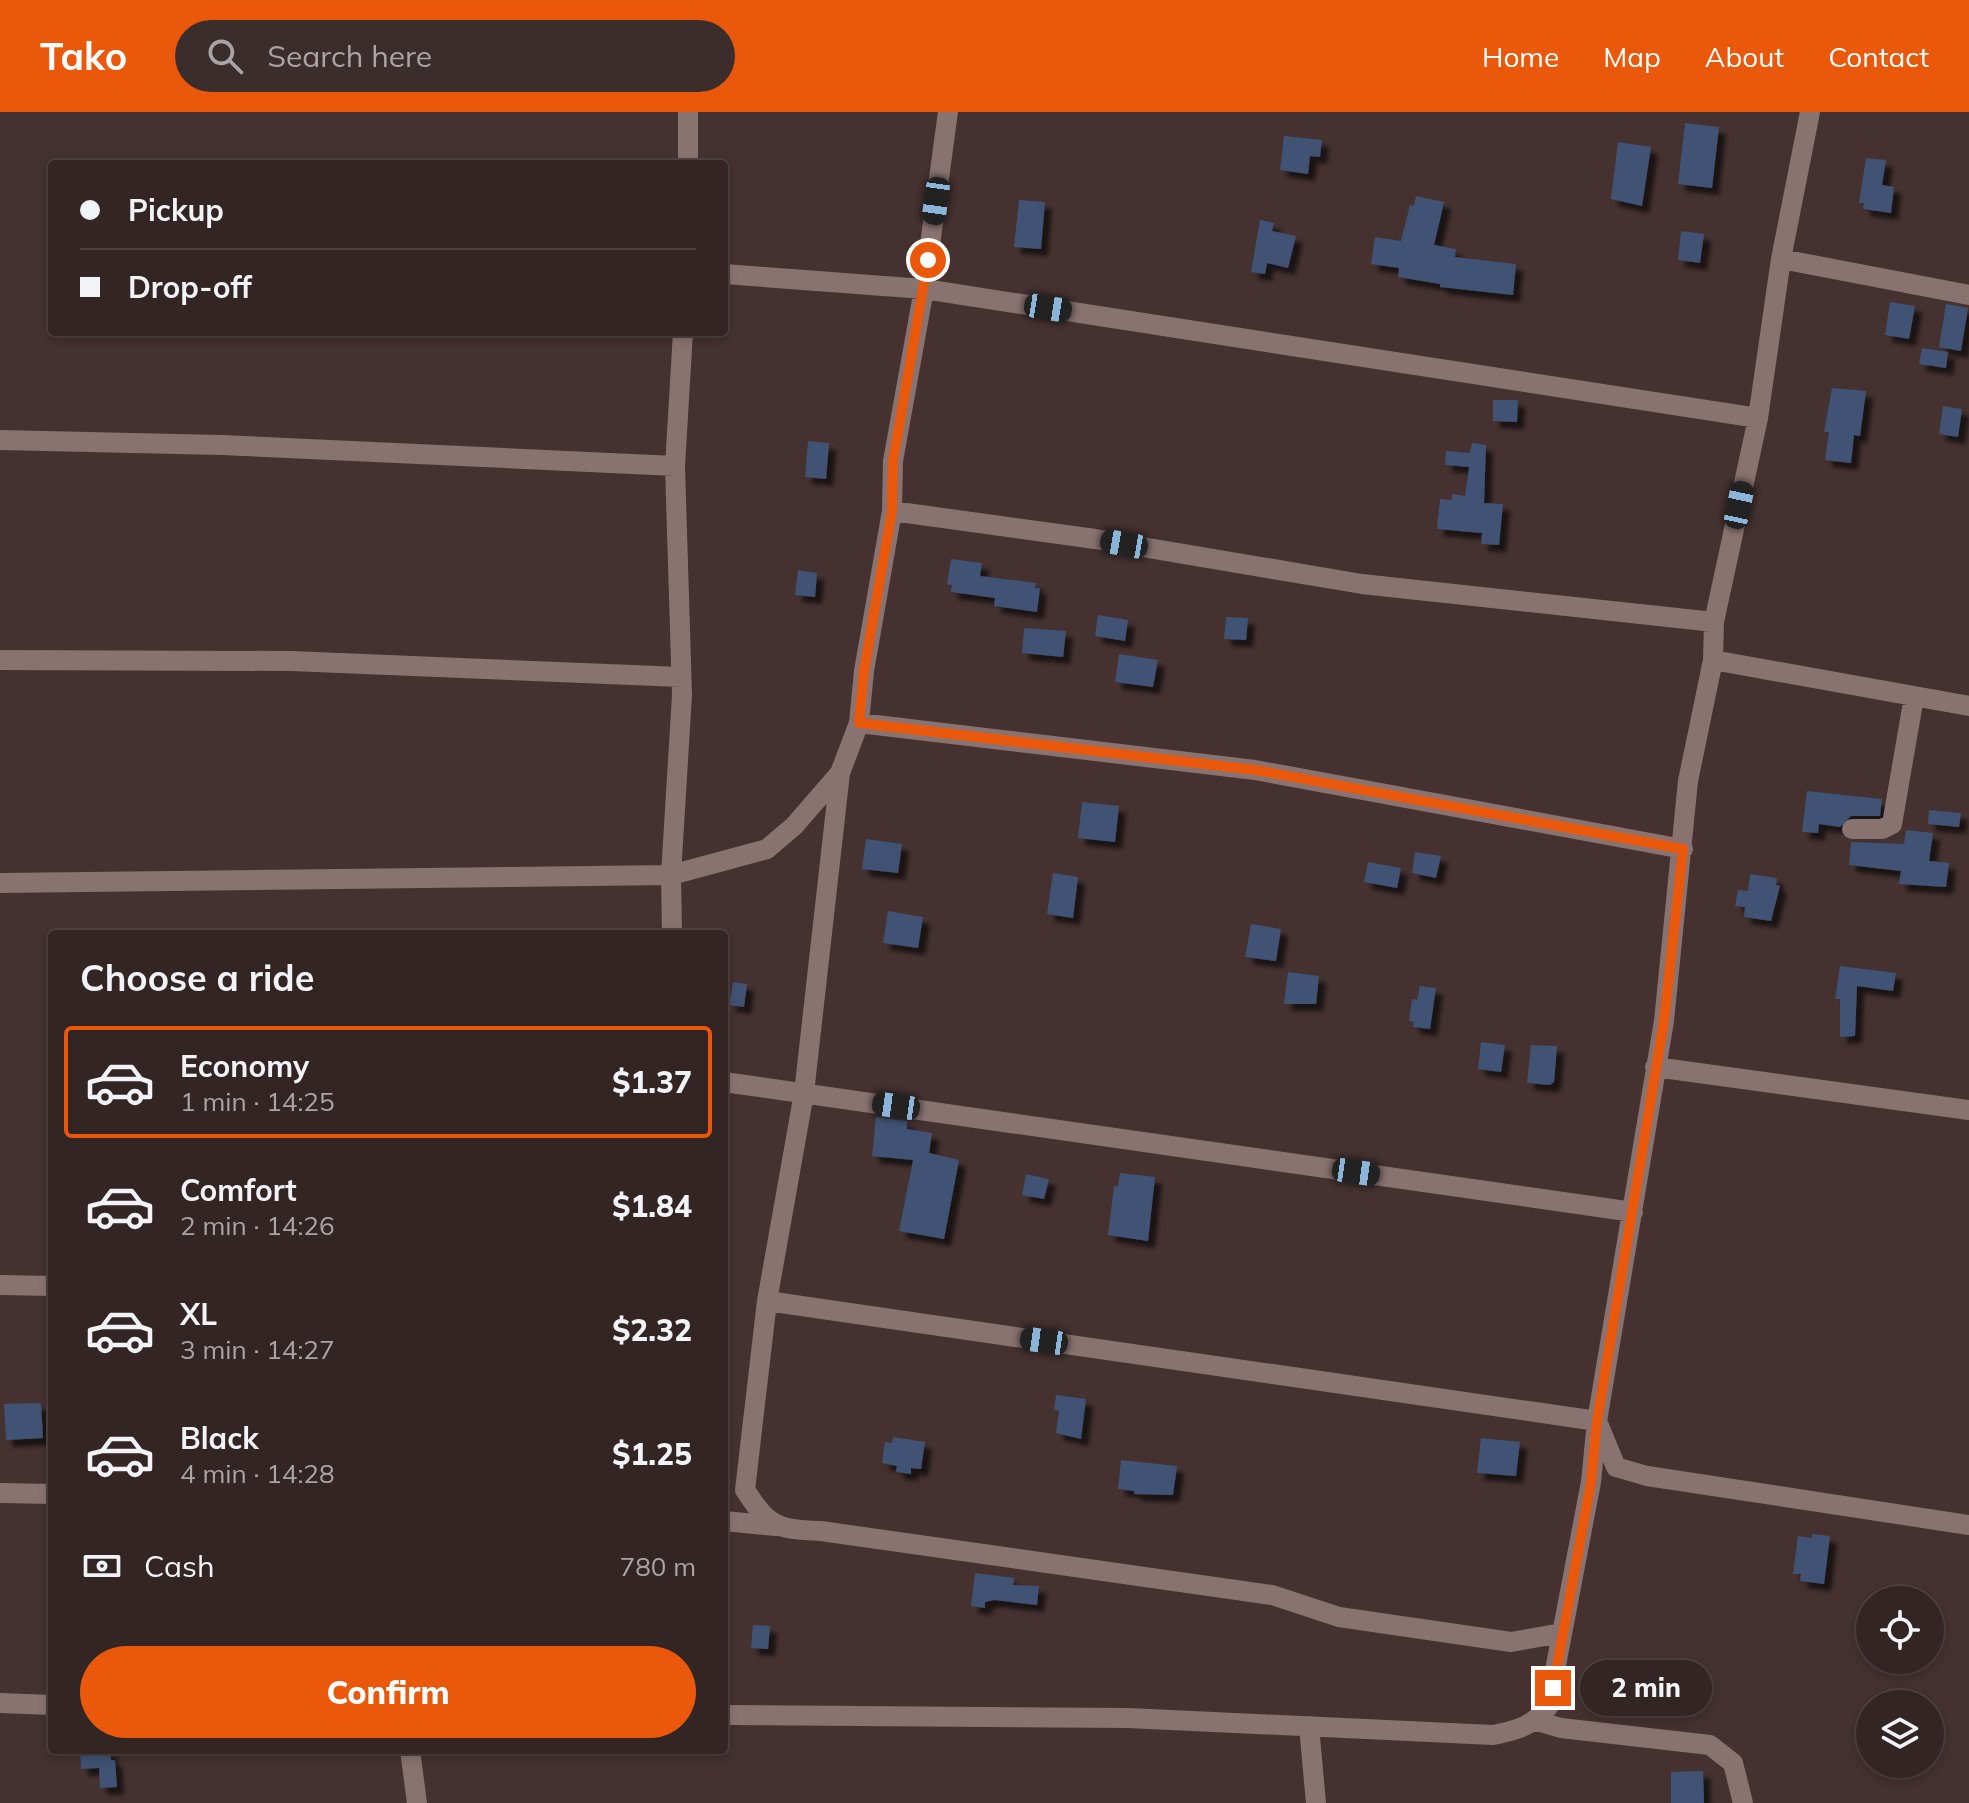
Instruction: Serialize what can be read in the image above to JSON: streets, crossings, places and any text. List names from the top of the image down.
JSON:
{
  "page": {
    "header": "Tako",
    "search": "Search here",
    "nav": [
      "Home",
      "Map",
      "About",
      "Contact"
    ],
    "banner": ["Pickup", "Drop-off"],
    "heading": "Choose a ride",
    "list": [
      {
        "name": "Economy",
        "note": "1 min · 14:25",
        "value": "$1.37"
      },
      {
        "name": "Comfort",
        "note": "2 min · 14:26",
        "value": "$1.84"
      },
      {
        "name": "XL",
        "note": "3 min · 14:27",
        "value": "$2.32"
      },
      {
        "name": "Black",
        "note": "4 min · 14:28",
        "value": "$1.25"
      }
    ],
    "pay": ["Cash", "780 m"],
    "buttons": "Confirm",
    "bubble": "2 min"
  }
}
